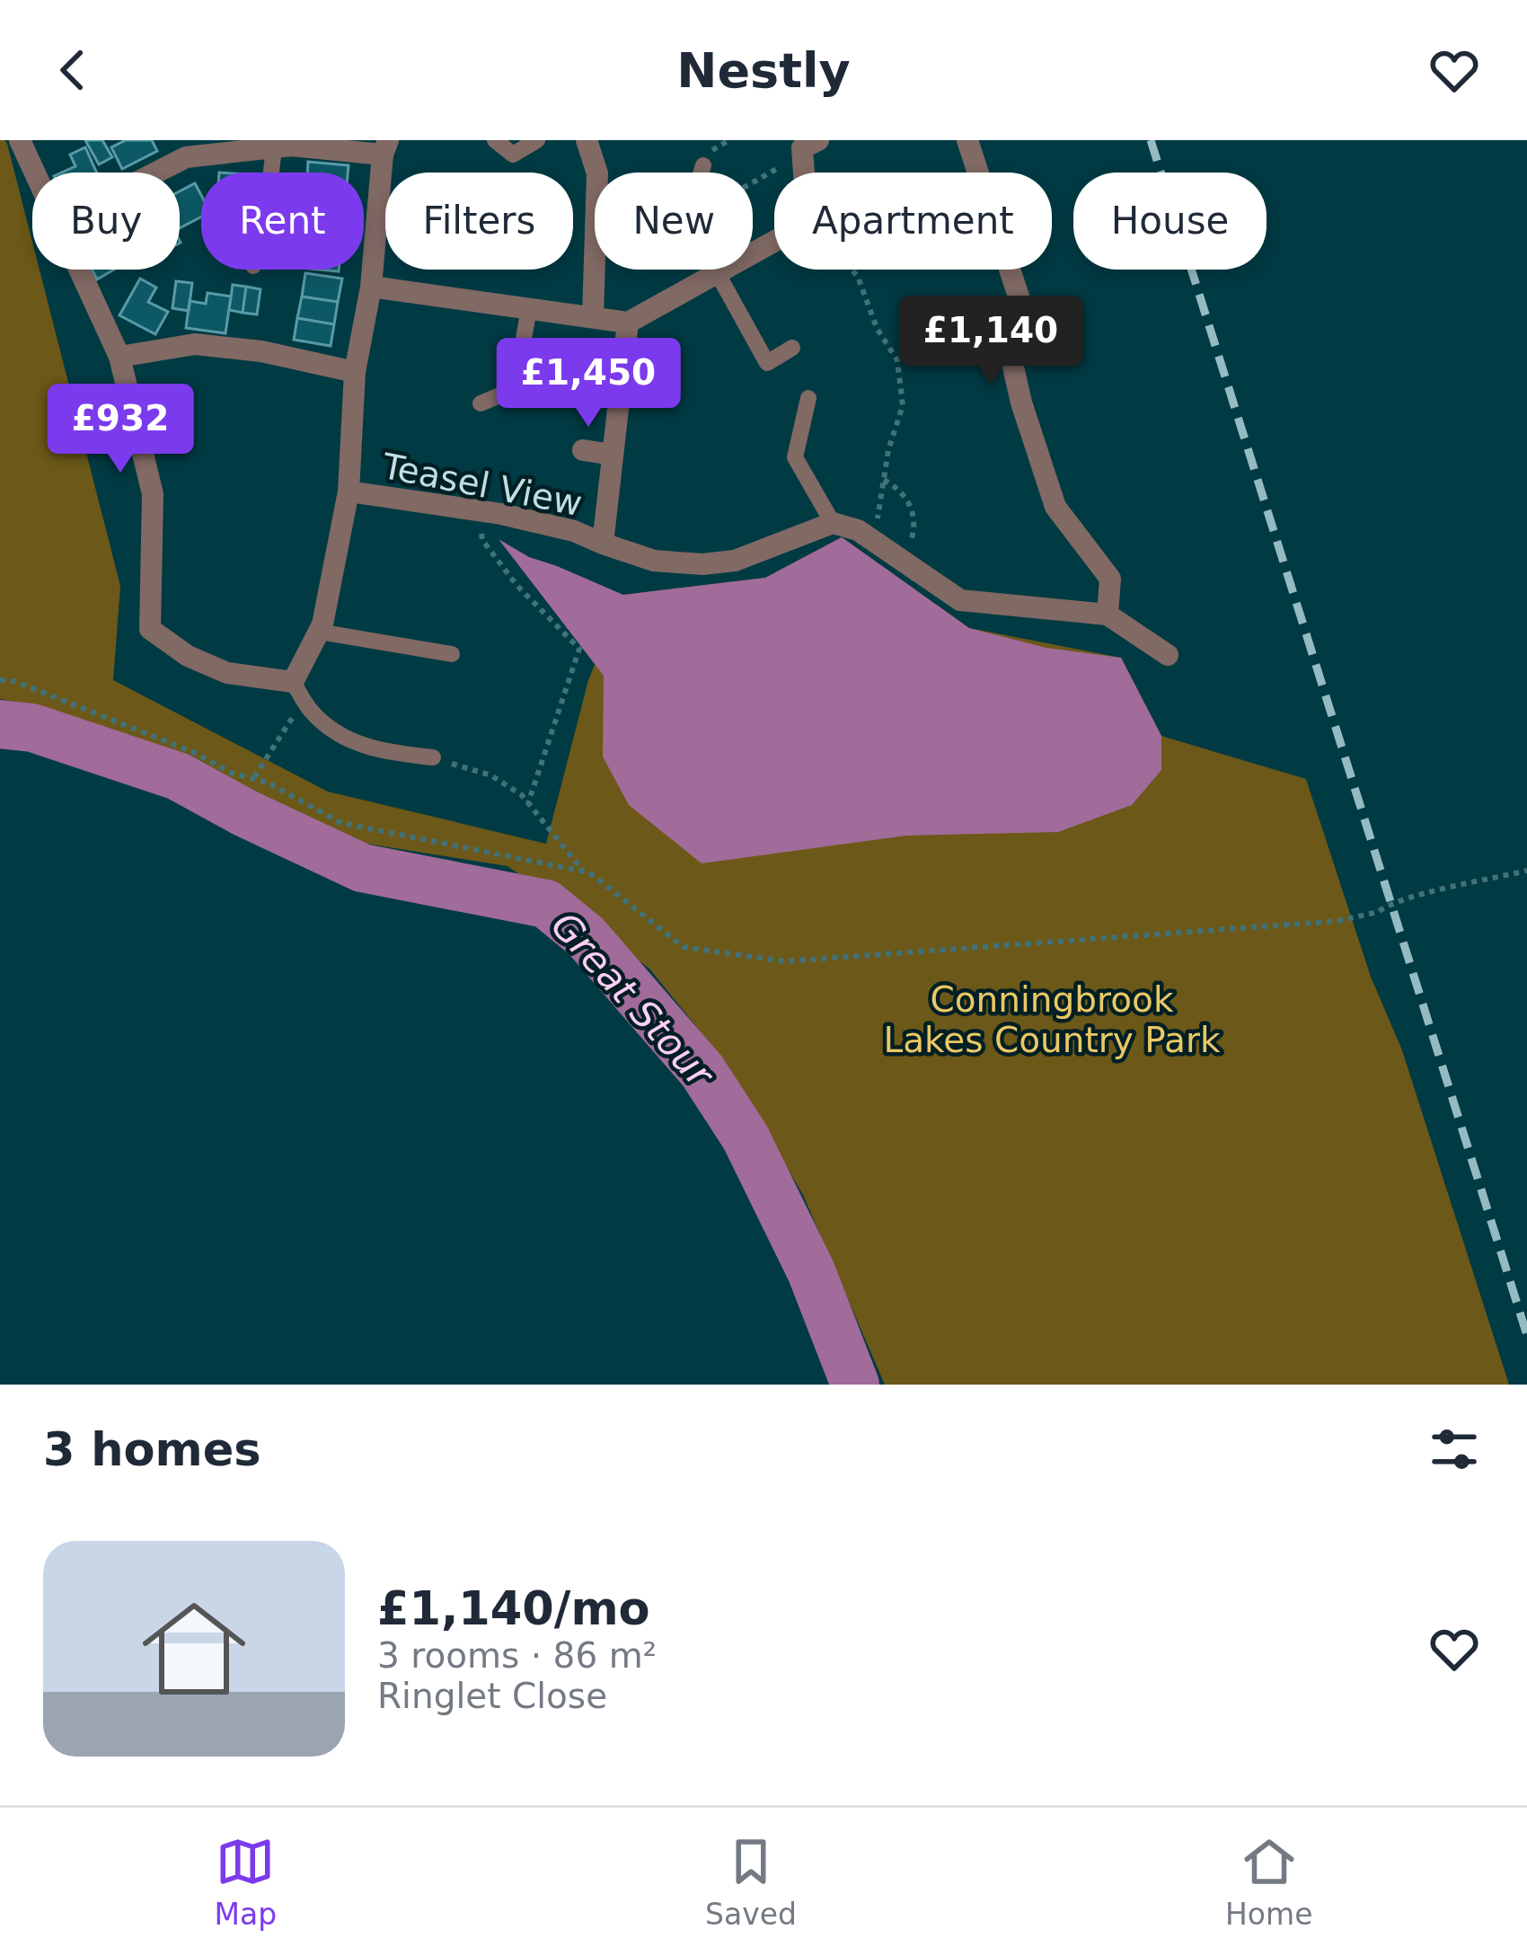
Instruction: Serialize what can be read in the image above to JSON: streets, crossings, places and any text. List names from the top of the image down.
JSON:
{
  "streets": {
    "street": ["Teasel View"]
  },
  "water": ["Great Stour"],
  "parks": ["Conningbrook Lakes Country Park"],
  "page": {
    "header": "Nestly",
    "chip": [
      "Buy",
      "Rent",
      "Filters",
      "New",
      "Apartment",
      "House"
    ],
    "price": ["£1,140", "£1,450", "£932"],
    "heading": "3 homes",
    "list": [
      {
        "name": "£1,140/mo",
        "note": "3 rooms · 86 m² · Ringlet Close"
      }
    ],
    "tabs": ["Map", "Saved", "Home"]
  }
}
